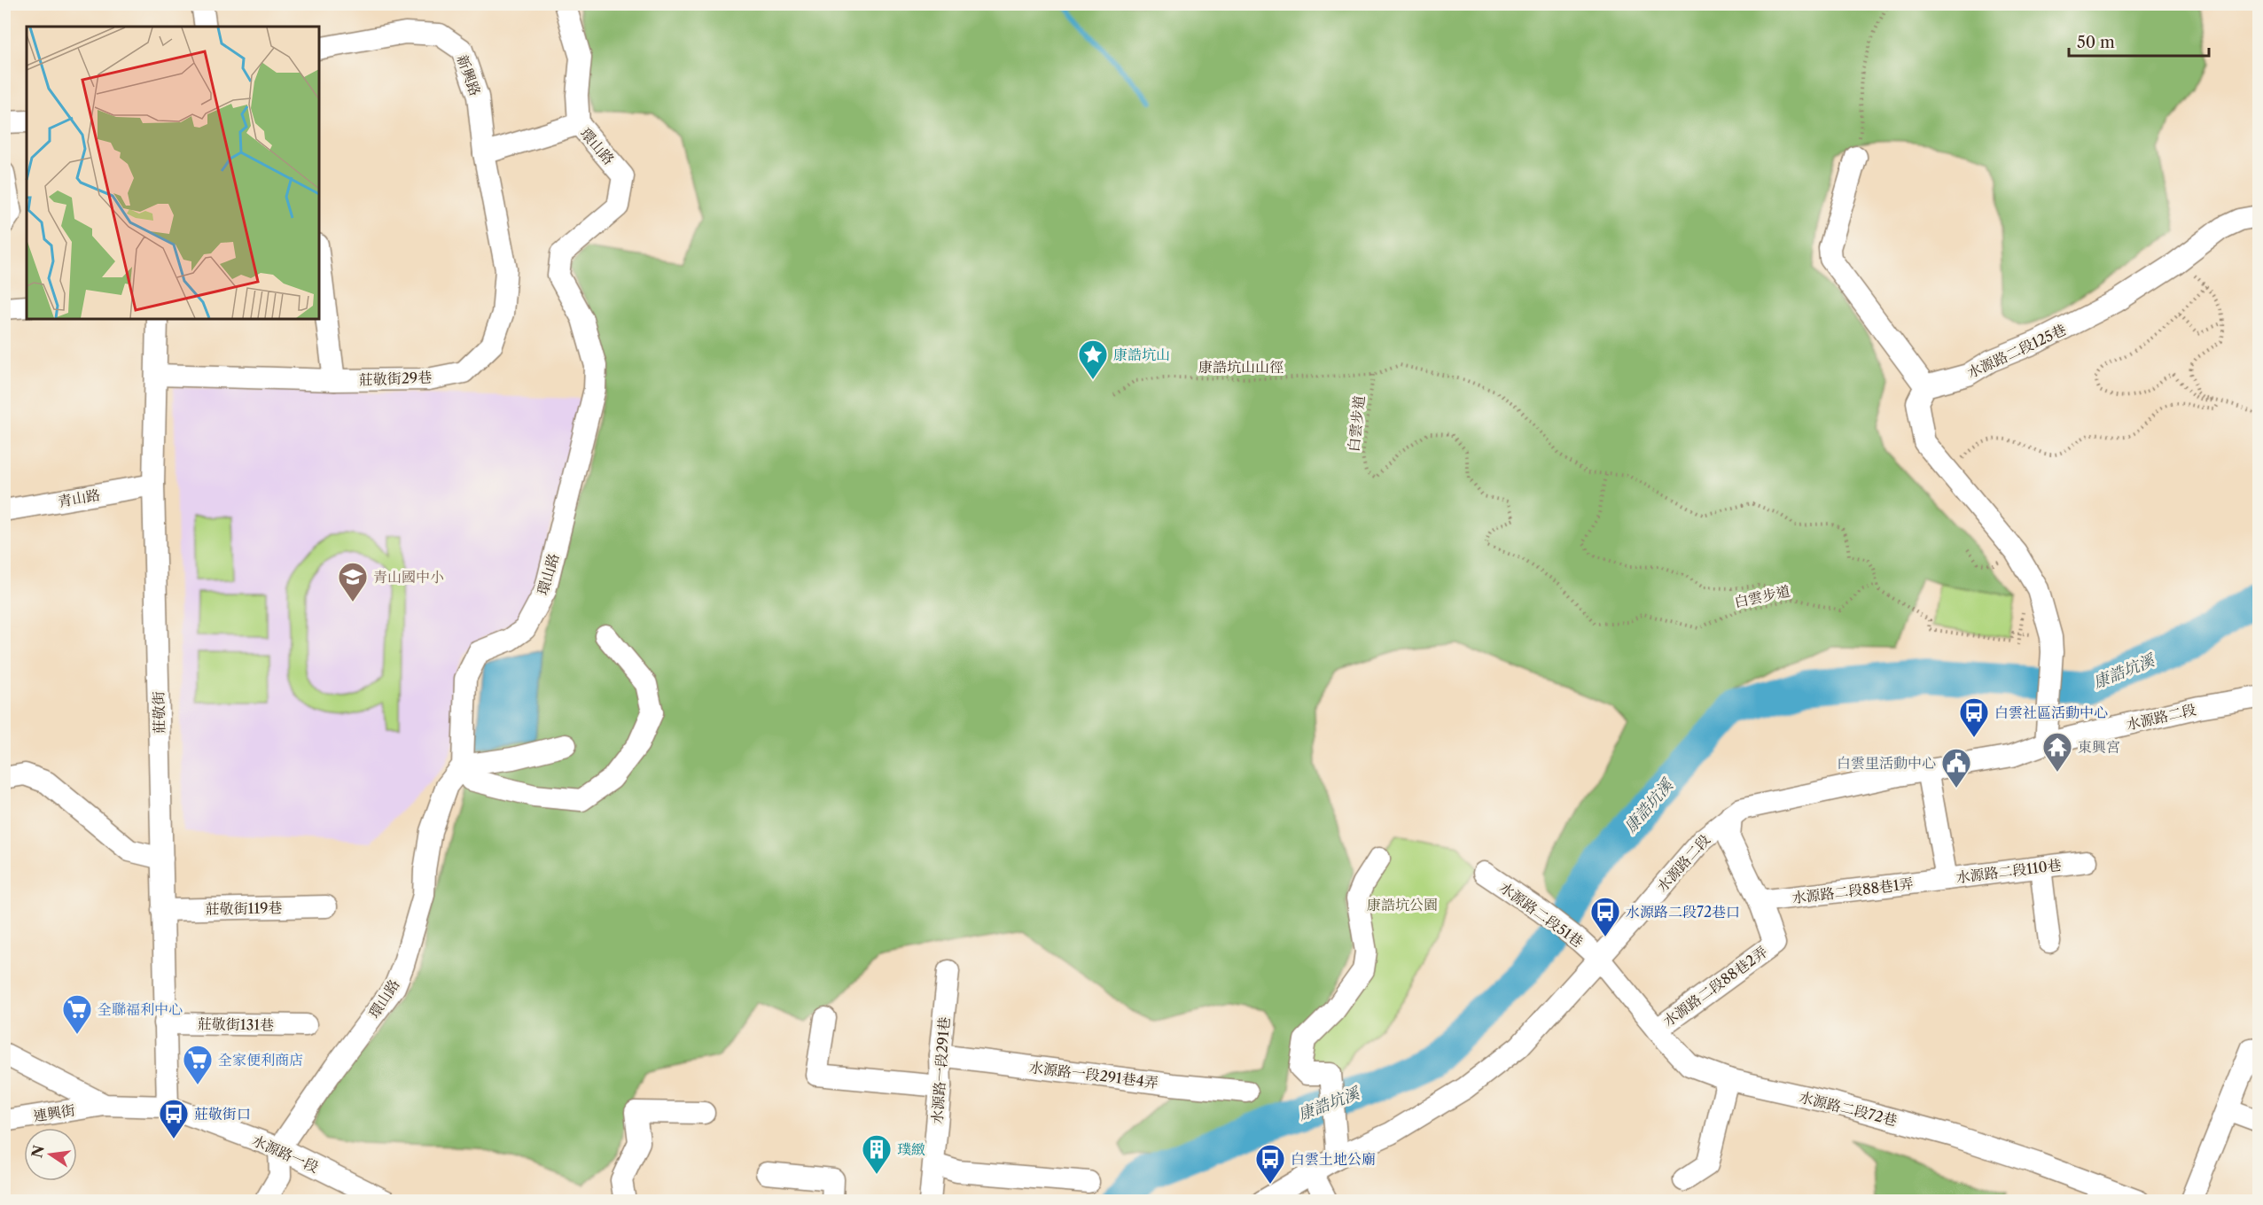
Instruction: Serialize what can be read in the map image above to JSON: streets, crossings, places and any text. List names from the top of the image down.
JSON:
{
  "streets": {
    "street": [
      "新興路",
      "環山路",
      "水源路二段125巷",
      "莊敬街29巷",
      "青山路",
      "莊敬街",
      "水源路二段",
      "水源路二段110巷",
      "水源路二段88巷1弄",
      "莊敬街119巷",
      "水源路二段51巷",
      "水源路二段88巷2弄",
      "莊敬街131巷",
      "水源路一段291巷",
      "水源路一段291巷4弄",
      "水源路二段72巷",
      "連興街",
      "水源路一段"
    ],
    "path": ["康誥坑山山徑", "白雲步道"]
  },
  "crossings": [
    ["新興路", "莊敬街29巷"],
    ["環山路", "水源路一段"],
    ["康誥坑山山徑", "白雲步道"],
    ["莊敬街29巷", "莊敬街"],
    ["青山路", "莊敬街"],
    ["莊敬街", "莊敬街119巷"],
    ["莊敬街", "莊敬街131巷"],
    ["莊敬街", "水源路一段"],
    ["水源路二段", "水源路二段110巷"],
    ["水源路二段", "水源路二段51巷"],
    ["水源路二段", "水源路二段72巷"],
    ["水源路二段110巷", "水源路二段88巷1弄"],
    ["水源路二段88巷1弄", "水源路二段88巷2弄"],
    ["水源路二段51巷", "水源路二段72巷"],
    ["水源路二段88巷2弄", "水源路二段72巷"],
    ["水源路一段291巷", "水源路一段291巷4弄"],
    ["連興街", "水源路一段"]
  ],
  "water": ["康誥坑溪"],
  "parks": ["康誥坑公園"],
  "places": {
    "place": ["康誥坑山"],
    "school or university": ["青山國中小"],
    "bus stop": [
      "白雲社區活動中心",
      "水源路二段72巷口",
      "莊敬街口",
      "白雲土地公廟"
    ],
    "temple": ["東興宮"],
    "public building": ["白雲里活動中心"],
    "supermarket": ["全聯福利中心", "全家便利商店"],
    "building": ["璞緻"]
  },
  "scale_bar": "50 m",
  "north": "left"
}
